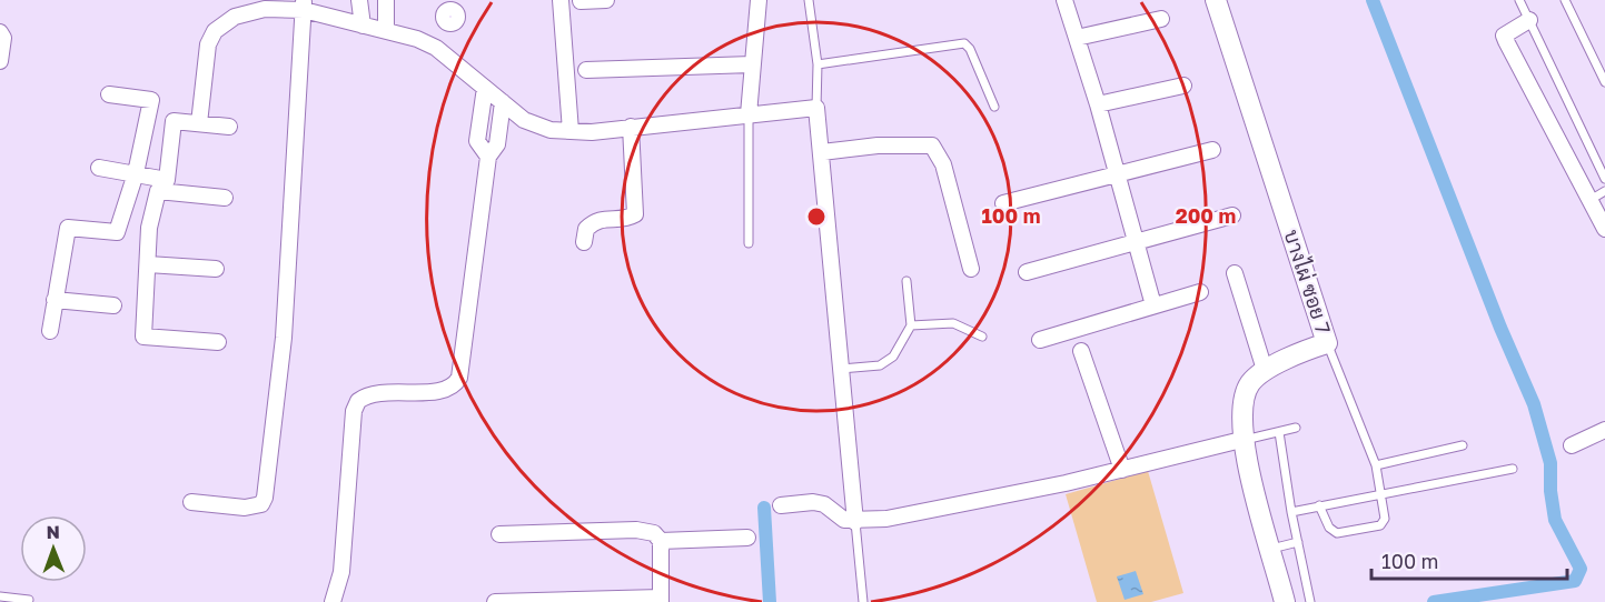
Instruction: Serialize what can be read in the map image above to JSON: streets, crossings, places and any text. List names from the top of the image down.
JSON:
{
  "streets": {
    "street": ["บางไผ่ ซอย 7"]
  },
  "scale_bar": "100 m",
  "north": "top",
  "rings": ["100 m", "200 m"]
}
